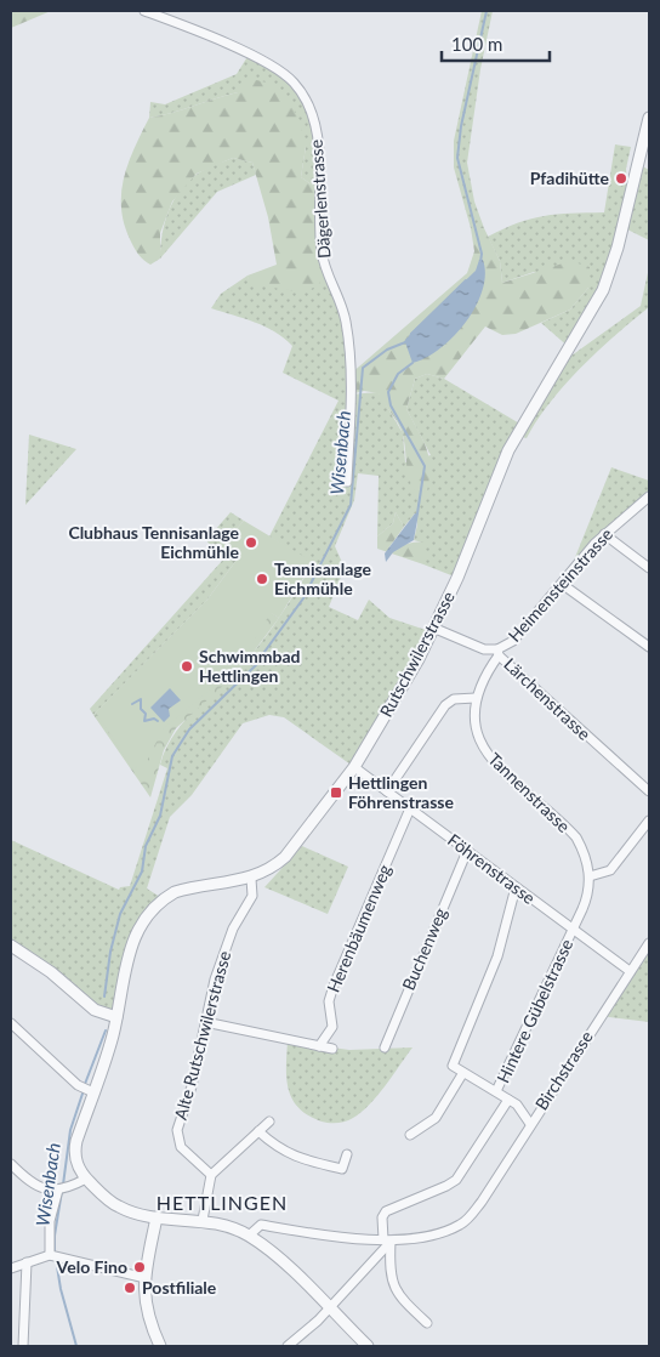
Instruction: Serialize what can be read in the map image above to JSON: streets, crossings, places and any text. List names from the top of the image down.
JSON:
{
  "streets": {
    "street": [
      "Dägerlenstrasse",
      "Heimensteinstrasse",
      "Rutschwilerstrasse",
      "Lärchenstrasse",
      "Tannenstrasse",
      "Föhrenstrasse",
      "Herenbäumenweg",
      "Buchenweg",
      "Hintere Gübelstrasse",
      "Alte Rutschwilerstrasse",
      "Birchstrasse"
    ]
  },
  "crossings": [
    ["Heimensteinstrasse", "Lärchenstrasse"],
    ["Heimensteinstrasse", "Tannenstrasse"],
    ["Rutschwilerstrasse", "Lärchenstrasse"],
    ["Rutschwilerstrasse", "Föhrenstrasse"],
    ["Rutschwilerstrasse", "Alte Rutschwilerstrasse"],
    ["Lärchenstrasse", "Tannenstrasse"],
    ["Tannenstrasse", "Föhrenstrasse"],
    ["Tannenstrasse", "Hintere Gübelstrasse"],
    ["Föhrenstrasse", "Herenbäumenweg"],
    ["Föhrenstrasse", "Buchenweg"],
    ["Föhrenstrasse", "Hintere Gübelstrasse"],
    ["Föhrenstrasse", "Birchstrasse"]
  ],
  "districts": ["HETTLINGEN"],
  "water": ["Wisenbach"],
  "places": {
    "other": [
      "Pfadihütte",
      "Clubhaus Tennisanlage Eichmühle",
      "Tennisanlage Eichmühle",
      "Schwimmbad Hettlingen",
      "Velo Fino",
      "Postfiliale"
    ],
    "transit": ["Hettlingen Föhrenstrasse"]
  },
  "scale_bar": "100 m"
}
